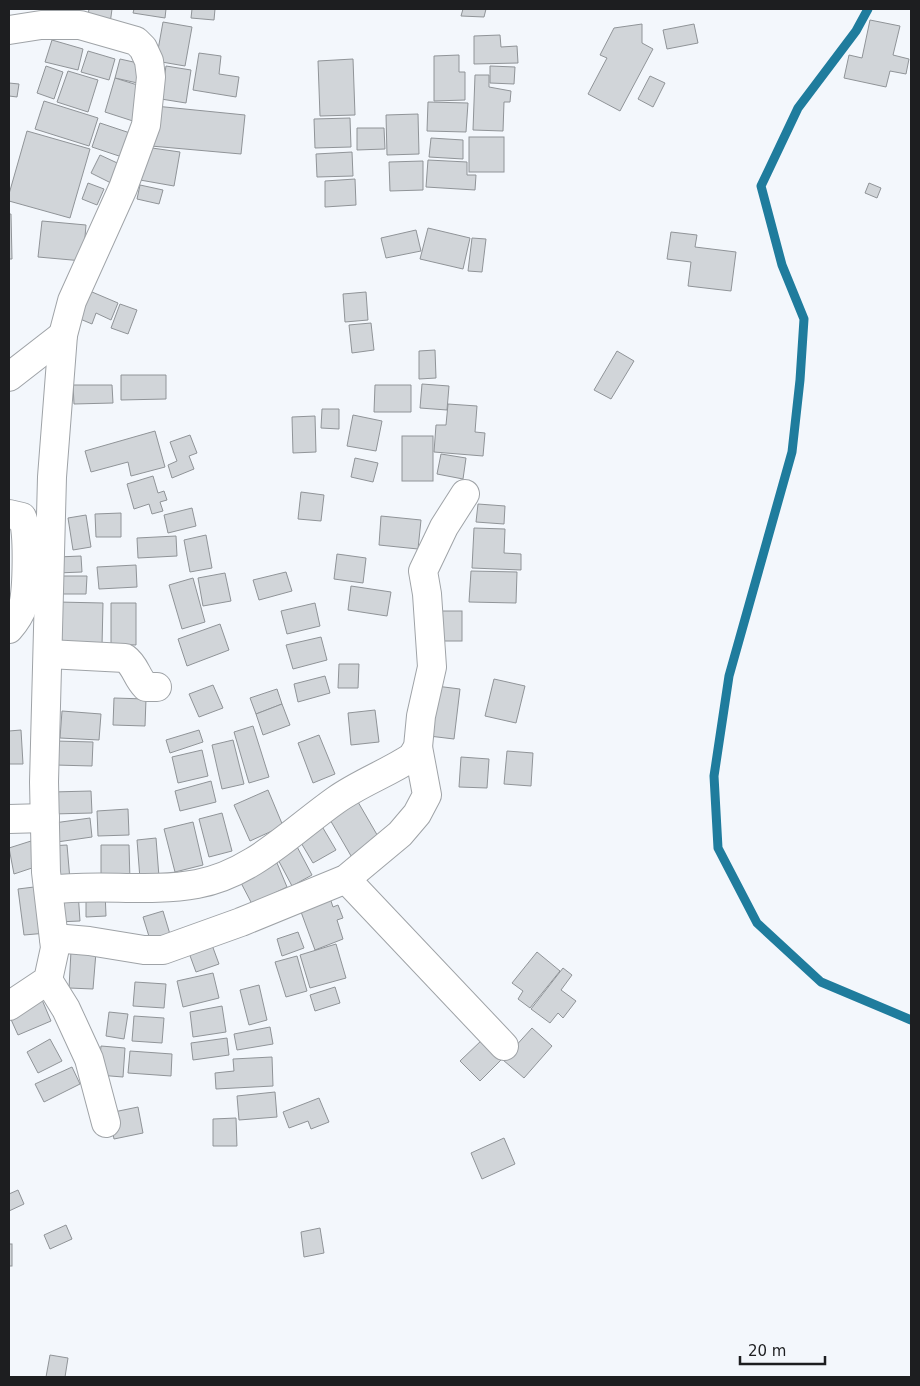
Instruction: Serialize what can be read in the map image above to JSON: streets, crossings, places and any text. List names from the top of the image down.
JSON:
{
  "scale_bar": "20 m"
}
